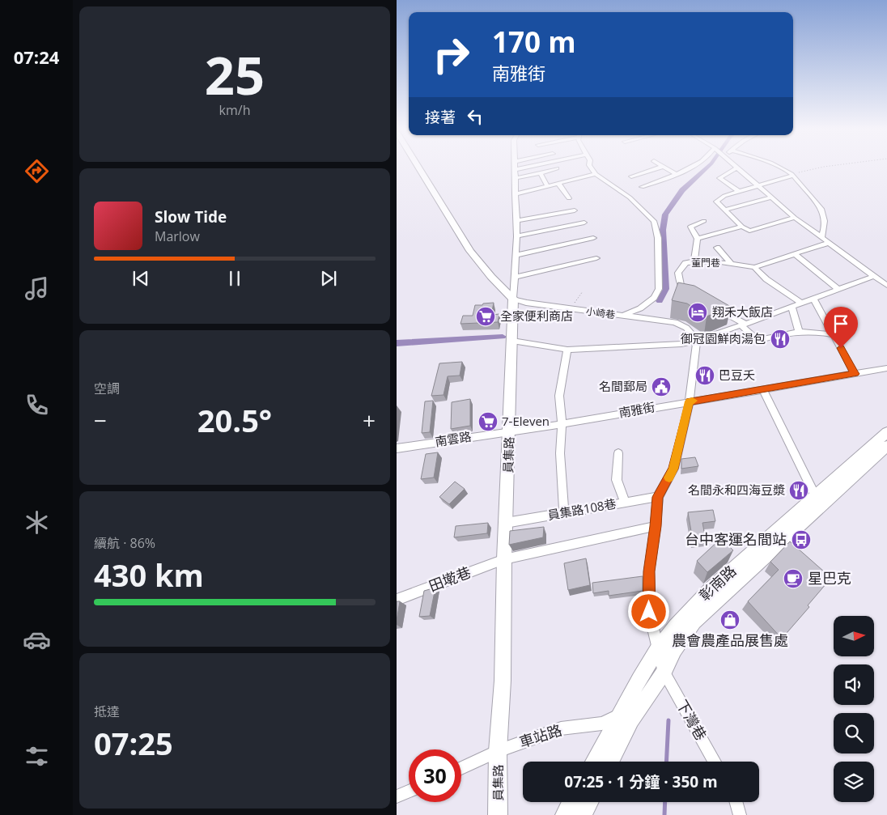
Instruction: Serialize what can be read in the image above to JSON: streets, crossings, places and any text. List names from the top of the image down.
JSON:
{
  "streets": {
    "main road": ["員集路", "彰南路"],
    "street": [
      "董門巷",
      "小崎巷",
      "南雅街",
      "南雲路",
      "員集路108巷",
      "田墘巷",
      "下灣巷",
      "車站路"
    ]
  },
  "crossings": [
    ["小崎巷", "員集路"],
    ["南雅街", "南雲路"],
    ["南雅街", "員集路"],
    ["南雲路", "員集路"],
    ["員集路", "員集路108巷"],
    ["員集路", "田墘巷"],
    ["員集路", "車站路"],
    ["員集路108巷", "下灣巷"],
    ["田墘巷", "下灣巷"],
    ["彰南路", "下灣巷"],
    ["彰南路", "車站路"]
  ],
  "places": {
    "hotel": ["翔禾大飯店"],
    "supermarket": ["全家便利商店", "7-Eleven"],
    "restaurant": ["御冠園鮮肉湯包", "巴豆夭", "名間永和四海豆漿"],
    "public building": ["名間郵局"],
    "bus stop": ["台中客運名間站"],
    "cafe": ["星巴克"],
    "shop": ["農會農產品展售處"]
  },
  "north": "right",
  "page": {
    "tabs": "07:24",
    "tile": [
      ["25", "km/h"],
      "空調",
      ["續航 · 86%", "430 km"],
      ["抵達", "07:25"]
    ],
    "turn": ["170 m", "南雅街"],
    "then": "接著",
    "song": ["Slow Tide", "Marlow"],
    "heat": ["−", "20.5°", "+"],
    "limit": "30",
    "trip": "07:25 · 1 分鐘 · 350 m"
  }
}
